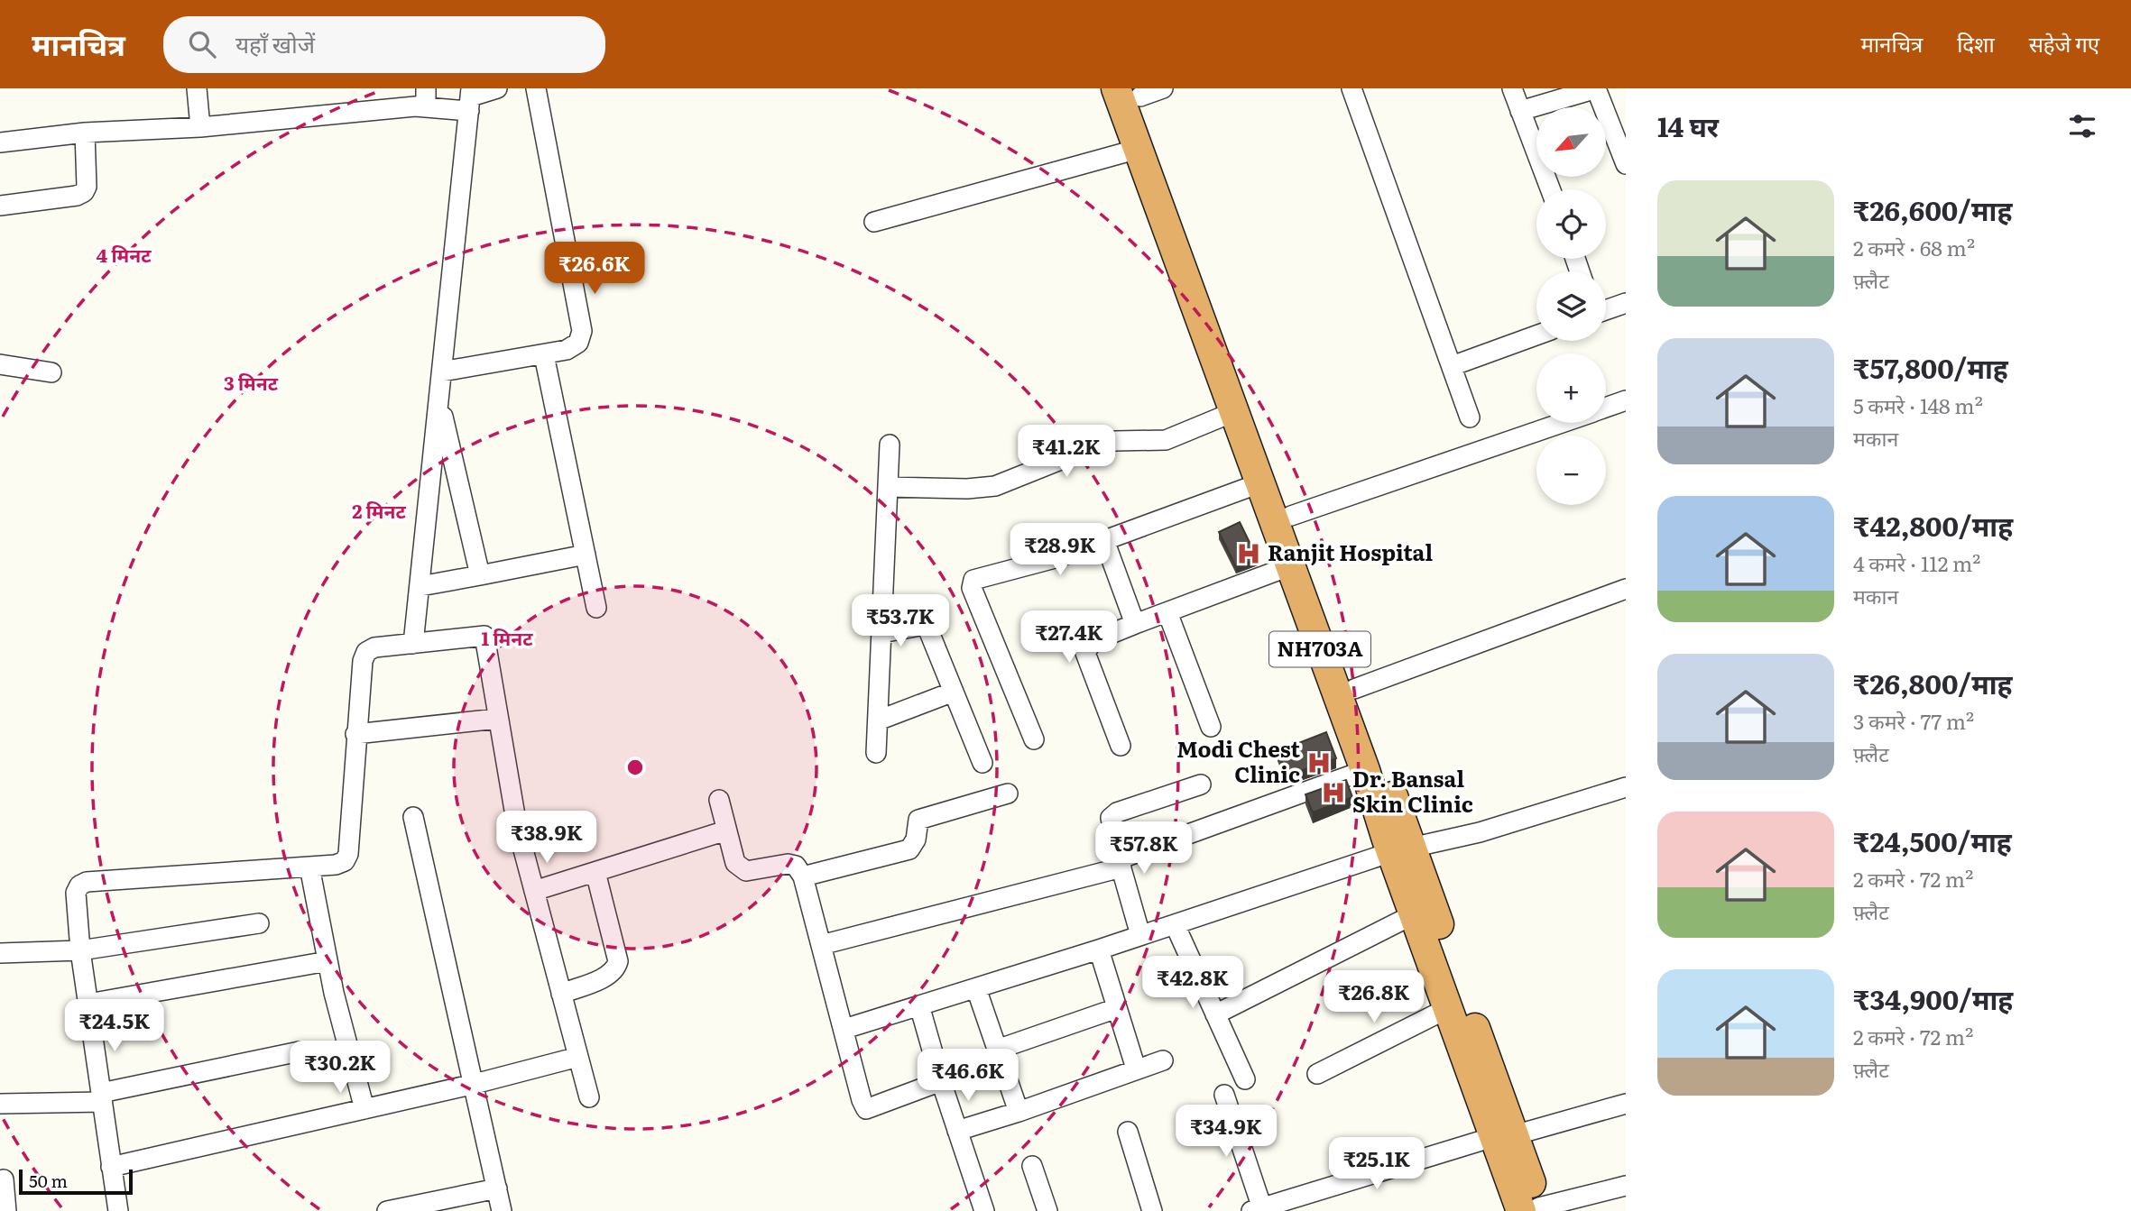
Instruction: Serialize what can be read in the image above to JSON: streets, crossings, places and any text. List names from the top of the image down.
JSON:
{
  "streets": {
    "highway": ["NH703A"]
  },
  "places": {
    "hospital": ["Ranjit Hospital", "Modi Chest Clinic", "Dr. Bansal Skin Clinic"]
  },
  "scale_bar": "50 m",
  "north": "bottom left",
  "page": {
    "header": "मानचित्र",
    "search": "यहाँ खोजें",
    "nav": ["मानचित्र", "दिशा", "सहेजे गए"],
    "heading": "14 घर",
    "map_buttons": ["+", "−"],
    "list": [
      {
        "name": "₹26,600/माह",
        "note": "2 कमरे · 68 m² · फ़्लैट"
      },
      {
        "name": "₹57,800/माह",
        "note": "5 कमरे · 148 m² · मकान"
      },
      {
        "name": "₹42,800/माह",
        "note": "4 कमरे · 112 m² · मकान"
      },
      {
        "name": "₹26,800/माह",
        "note": "3 कमरे · 77 m² · फ़्लैट"
      },
      {
        "name": "₹24,500/माह",
        "note": "2 कमरे · 72 m² · फ़्लैट"
      },
      {
        "name": "₹34,900/माह",
        "note": "2 कमरे · 72 m² · फ़्लैट"
      }
    ],
    "price": [
      "₹26.6K",
      "₹41.2K",
      "₹28.9K",
      "₹53.7K",
      "₹27.4K",
      "₹38.9K",
      "₹57.8K",
      "₹42.8K",
      "₹26.8K",
      "₹24.5K",
      "₹30.2K",
      "₹46.6K",
      "₹34.9K",
      "₹25.1K"
    ],
    "scale": "50 m"
  },
  "rings": [
    "4 मिनट",
    "3 मिनट",
    "2 मिनट",
    "1 मिनट"
  ]
}
